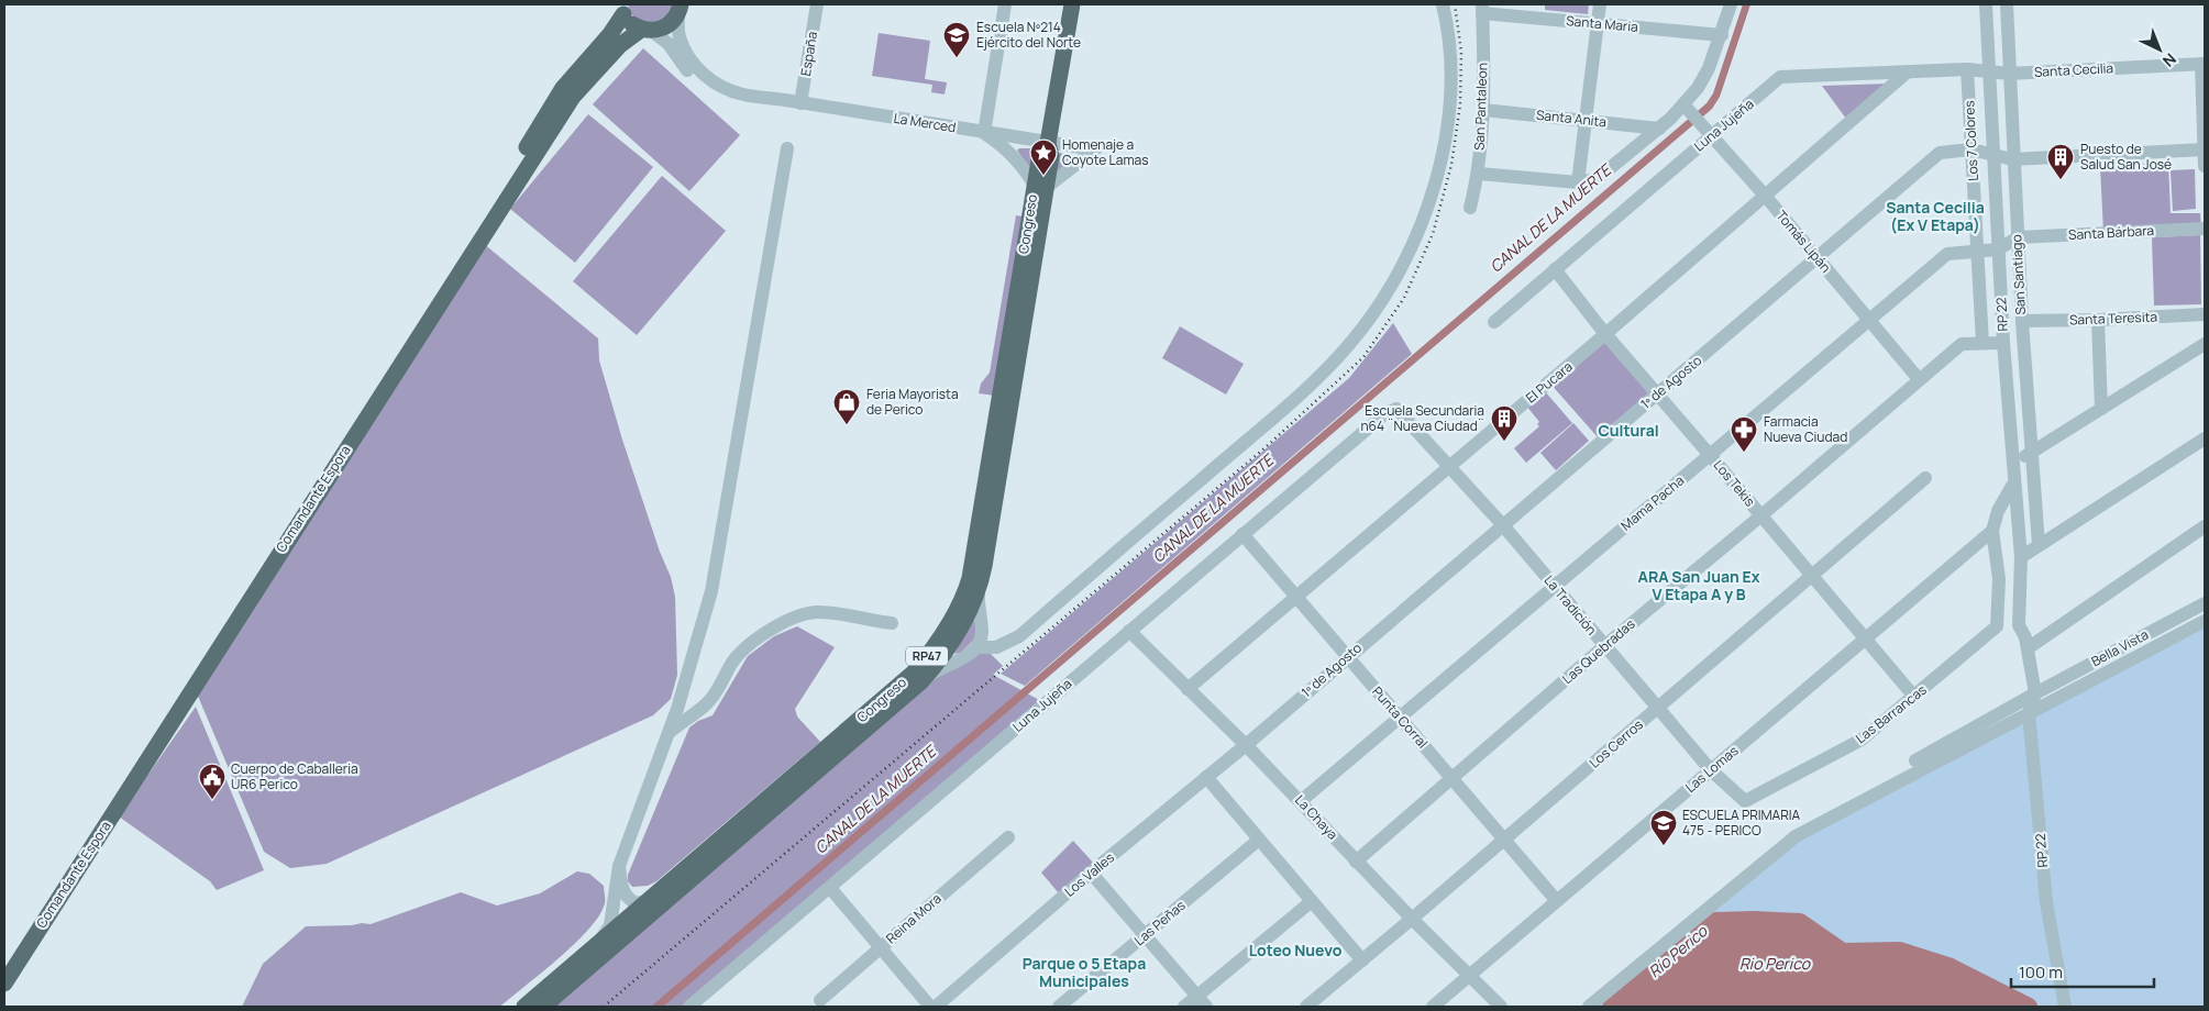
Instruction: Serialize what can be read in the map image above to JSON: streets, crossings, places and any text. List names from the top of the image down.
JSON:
{
  "streets": {
    "main road": ["Congreso", "Comandante Espora", "RP47"],
    "street": [
      "Santa Maria",
      "España",
      "Santa Cecilia",
      "San Pantaleon",
      "Santa Anita",
      "La Merced",
      "Luna Jujeña",
      "Los 7 Colores",
      "Santa Bárbara",
      "Tomás Lipán",
      "San Santiago",
      "RP 22",
      "Santa Teresita",
      "El Pucara",
      "1º de Agosto",
      "Los Tekis",
      "Mama Pacha",
      "La Tradición",
      "Bella Vista",
      "Las Quebradas",
      "Las Barrancas",
      "Punta Corral",
      "Los Cerros",
      "Las Lomas",
      "La Chaya",
      "Los Valles",
      "Reina Mora",
      "Las Peñas"
    ]
  },
  "crossings": [
    ["Santa Maria", "San Pantaleon"],
    ["España", "La Merced"],
    ["Santa Cecilia", "Luna Jujeña"],
    ["Santa Cecilia", "San Santiago"],
    ["San Pantaleon", "Santa Anita"],
    ["La Merced", "Congreso"],
    ["La Merced", "RP47"],
    ["Luna Jujeña", "Los 7 Colores"],
    ["Luna Jujeña", "Tomás Lipán"],
    ["Luna Jujeña", "San Santiago"],
    ["Luna Jujeña", "RP 22"],
    ["Luna Jujeña", "El Pucara"],
    ["Luna Jujeña", "Los Tekis"],
    ["Luna Jujeña", "La Tradición"],
    ["Luna Jujeña", "Punta Corral"],
    ["Luna Jujeña", "La Chaya"],
    ["Los 7 Colores", "1º de Agosto"],
    ["Los 7 Colores", "Mama Pacha"],
    ["Los 7 Colores", "Las Quebradas"],
    ["Congreso", "RP47"],
    ["Santa Bárbara", "San Santiago"],
    ["Santa Bárbara", "Mama Pacha"],
    ["Tomás Lipán", "El Pucara"],
    ["Tomás Lipán", "1º de Agosto"],
    ["Tomás Lipán", "Mama Pacha"],
    ["Tomás Lipán", "Las Quebradas"],
    ["San Santiago", "Santa Teresita"],
    ["San Santiago", "1º de Agosto"],
    ["San Santiago", "Mama Pacha"],
    ["RP 22", "1º de Agosto"],
    ["RP 22", "Mama Pacha"],
    ["RP 22", "Bella Vista"],
    ["RP 22", "Las Quebradas"],
    ["El Pucara", "Los Tekis"],
    ["El Pucara", "La Tradición"],
    ["El Pucara", "Punta Corral"],
    ["El Pucara", "La Chaya"],
    ["1º de Agosto", "Los Tekis"],
    ["1º de Agosto", "La Tradición"],
    ["1º de Agosto", "Punta Corral"],
    ["1º de Agosto", "La Chaya"],
    ["1º de Agosto", "Los Valles"],
    ["Los Tekis", "Mama Pacha"],
    ["Los Tekis", "Las Quebradas"],
    ["Los Tekis", "Las Barrancas"],
    ["Los Tekis", "Los Cerros"],
    ["Los Tekis", "Las Lomas"],
    ["Mama Pacha", "La Tradición"],
    ["Mama Pacha", "Punta Corral"],
    ["Mama Pacha", "La Chaya"],
    ["La Tradición", "Las Quebradas"],
    ["La Tradición", "Las Barrancas"],
    ["La Tradición", "Los Cerros"],
    ["La Tradición", "Las Lomas"],
    ["Las Quebradas", "Punta Corral"],
    ["Las Quebradas", "La Chaya"],
    ["Las Barrancas", "Las Lomas"],
    ["Punta Corral", "Los Cerros"],
    ["Punta Corral", "Las Lomas"],
    ["Los Cerros", "La Chaya"],
    ["Las Lomas", "La Chaya"],
    ["La Chaya", "Los Valles"]
  ],
  "districts": [
    "Santa Cecilia (Ex V Etapa)",
    "Cultural",
    "ARA San Juan Ex V Etapa A y B",
    "Loteo Nuevo",
    "Parque o 5 Etapa Municipales"
  ],
  "water": ["CANAL DE LA MUERTE", "Río Perico", "Rio Perico"],
  "places": {
    "school or university": ["Escuela Nº214 Ejército del Norte", "ESCUELA PRIMARIA 475 - PERICO"],
    "place": ["Homenaje a Coyote Lamas"],
    "building": ["Puesto de Salud San José", "Escuela Secundaria n64 ¨Nueva Ciudad¨"],
    "shop": ["Feria Mayorista de Perico"],
    "pharmacy": ["Farmacia Nueva Ciudad"],
    "public building": ["Cuerpo de Caballeria UR6 Perico"]
  },
  "scale_bar": "100 m",
  "north": "bottom right"
}
